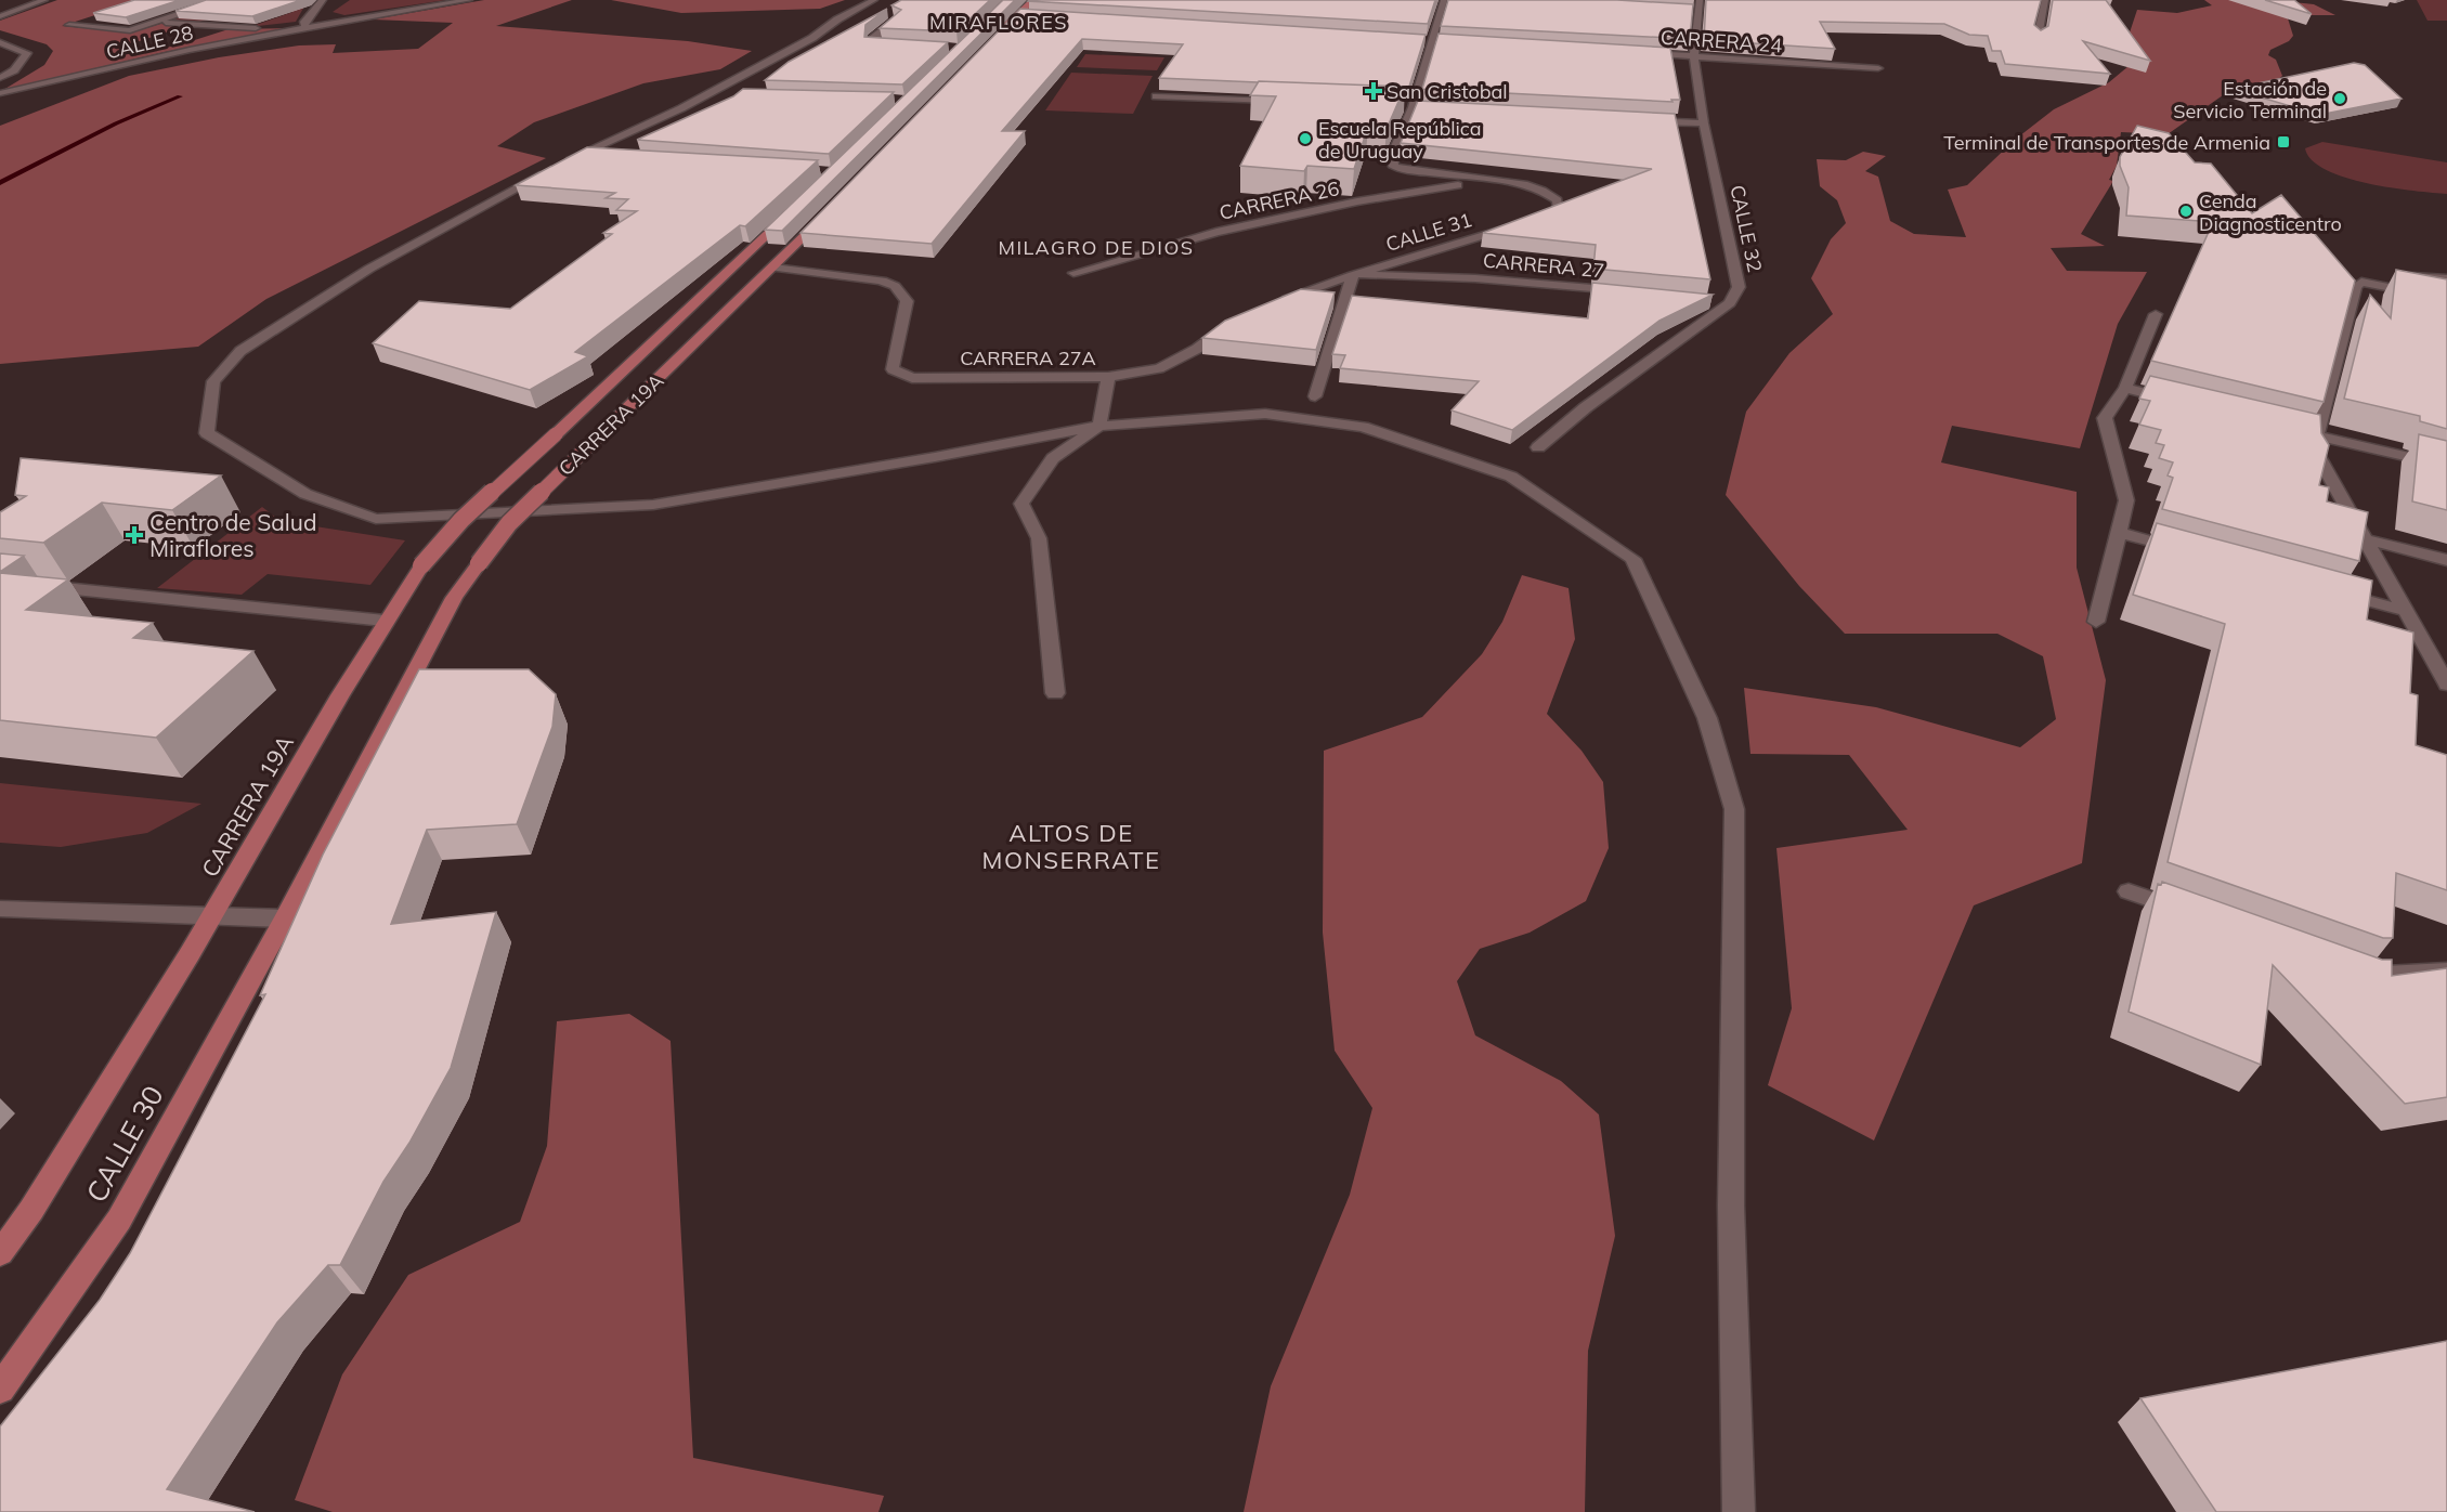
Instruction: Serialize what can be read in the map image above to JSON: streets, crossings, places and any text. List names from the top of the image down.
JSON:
{
  "streets": {
    "main road": ["CARRERA 19A", "CALLE 30"],
    "street": [
      "CARRERA 24",
      "CALLE 28",
      "CARRERA 26",
      "CALLE 32",
      "CALLE 31",
      "CARRERA 27",
      "CARRERA 27A"
    ]
  },
  "crossings": [
    ["CARRERA 24", "CALLE 32"],
    ["CARRERA 26", "CALLE 31"],
    ["CALLE 31", "CARRERA 27"],
    ["CARRERA 27A", "CARRERA 19A"],
    ["CARRERA 19A", "CALLE 30"]
  ],
  "districts": ["MIRAFLORES", "MILAGRO DE DIOS", "ALTOS DE MONSERRATE"],
  "places": {
    "health": ["San Cristobal", "Centro de Salud Miraflores"],
    "other": ["Estación de Servicio Terminal", "Escuela República de Uruguay", "Cenda Diagnosticentro"],
    "transit": ["Terminal de Transportes de Armenia"]
  }
}
